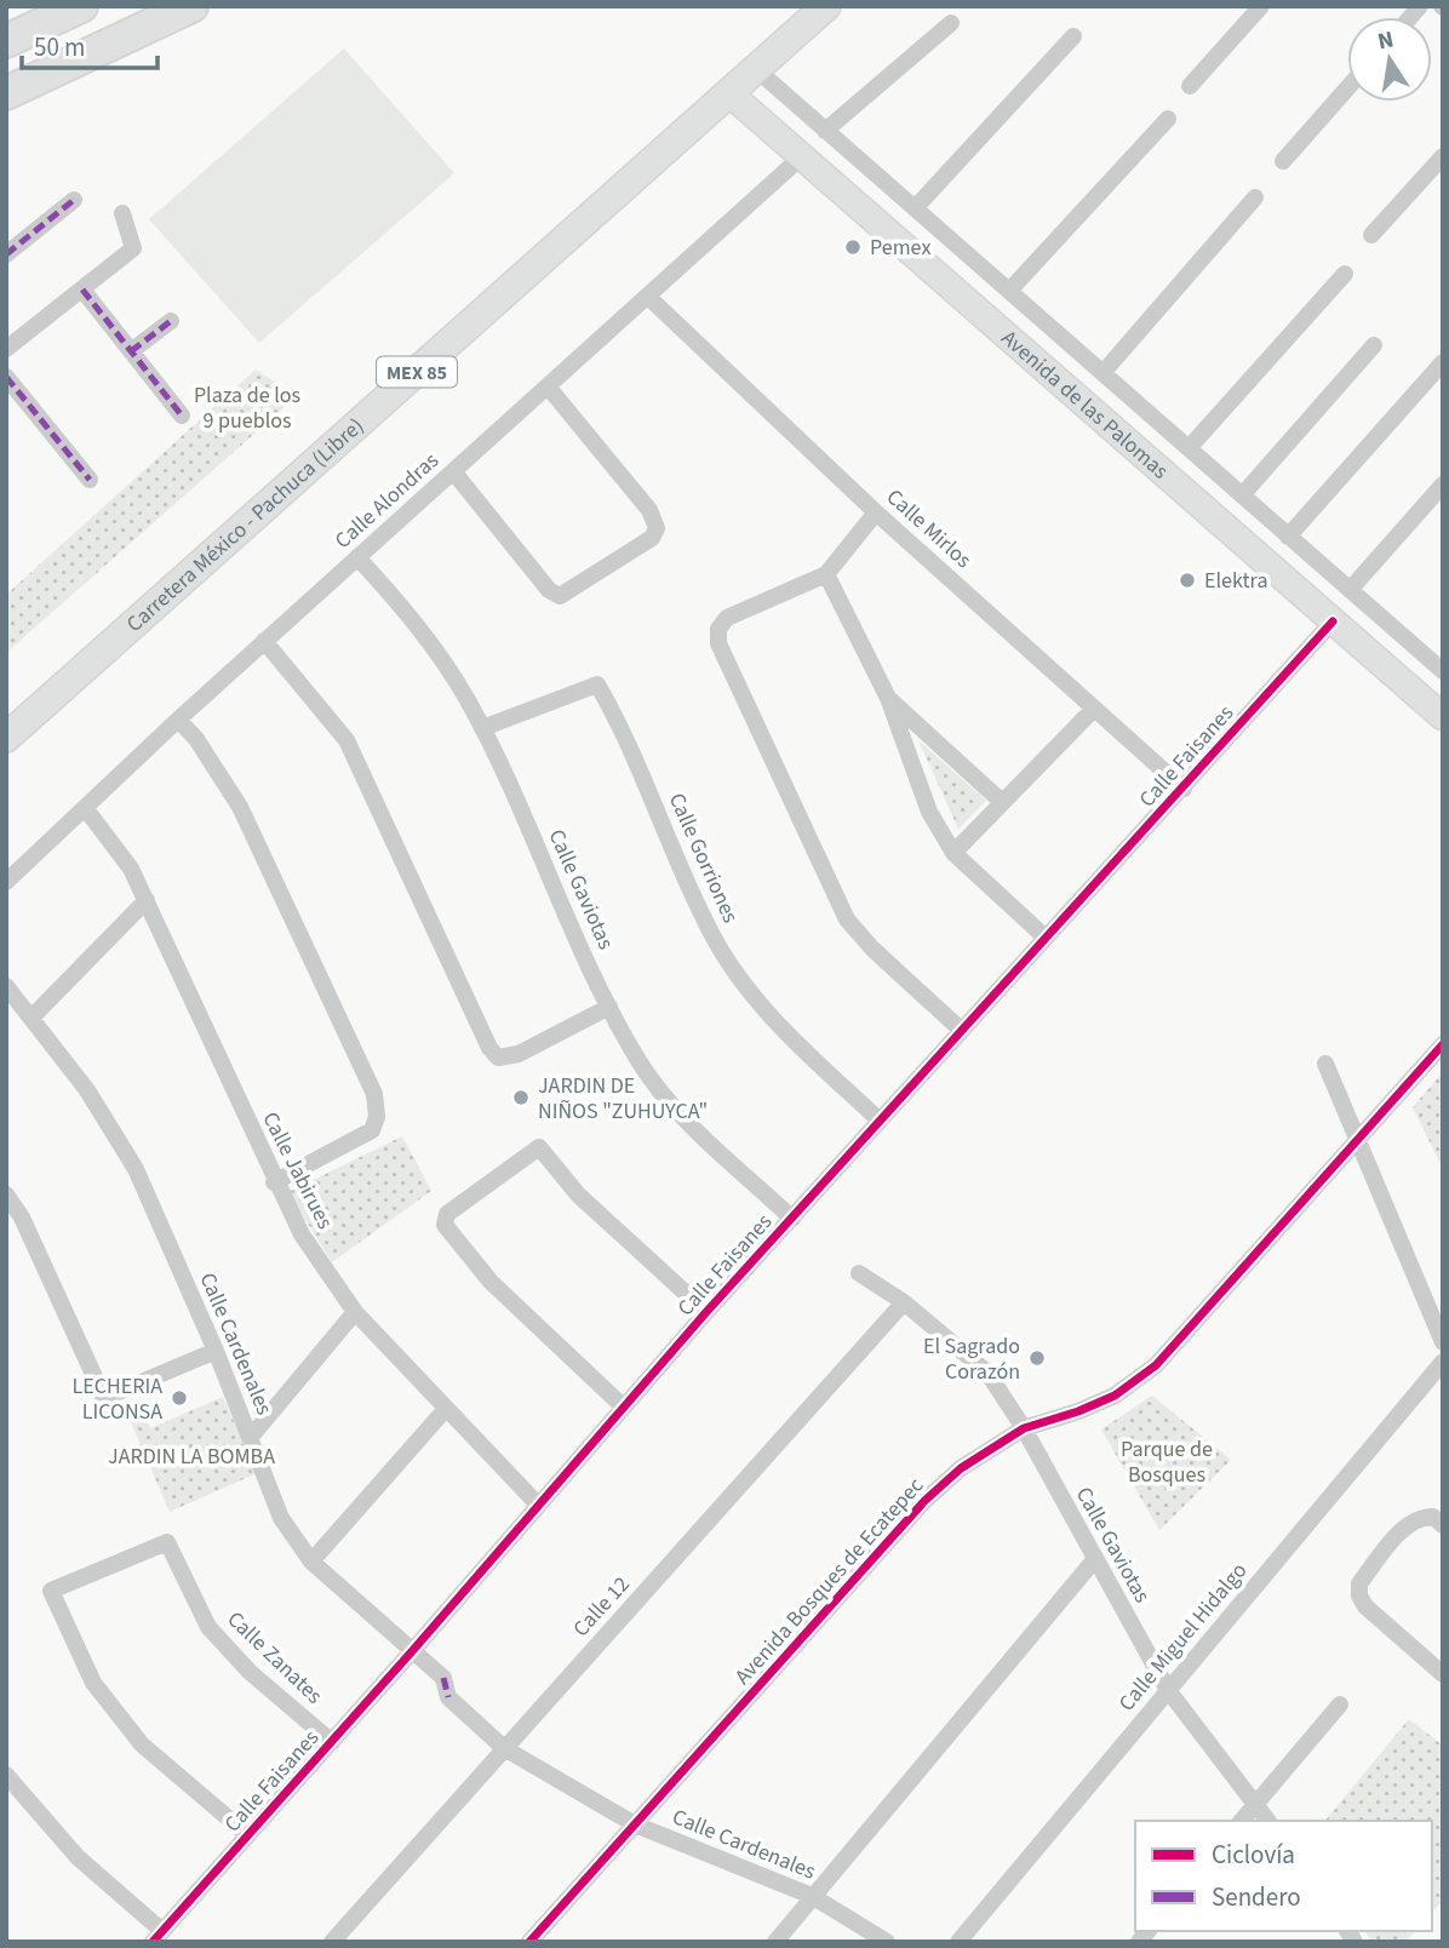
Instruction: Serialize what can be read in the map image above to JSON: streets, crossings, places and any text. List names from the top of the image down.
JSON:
{
  "streets": {
    "main road": ["MEX 85", "Avenida de las Palomas", "Carretera México - Pachuca (Libre)"],
    "street": [
      "Calle Alondras",
      "Calle Mirlos",
      "Calle Faisanes",
      "Calle Gorriones",
      "Calle Gaviotas",
      "Calle Jabirues",
      "Calle Cardenales",
      "Avenida Bosques de Ecatepec",
      "Calle 12",
      "Calle Miguel Hidalgo",
      "Calle Zanates"
    ]
  },
  "crossings": [
    ["Avenida de las Palomas", "Calle Alondras"],
    ["Avenida de las Palomas", "Carretera México - Pachuca (Libre)"],
    ["Avenida de las Palomas", "Calle Faisanes"],
    ["Calle Alondras", "Calle Mirlos"],
    ["Calle Alondras", "Calle Gaviotas"],
    ["Calle Alondras", "Calle Jabirues"],
    ["Calle Mirlos", "Calle Faisanes"],
    ["Calle Faisanes", "Calle Gorriones"],
    ["Calle Faisanes", "Calle Gaviotas"],
    ["Calle Faisanes", "Calle Jabirues"],
    ["Calle Faisanes", "Calle Cardenales"],
    ["Calle Faisanes", "Calle Zanates"],
    ["Calle Gorriones", "Calle Gaviotas"],
    ["Calle Gaviotas", "Avenida Bosques de Ecatepec"],
    ["Calle Gaviotas", "Calle 12"],
    ["Calle Gaviotas", "Calle Miguel Hidalgo"],
    ["Calle Cardenales", "Avenida Bosques de Ecatepec"],
    ["Calle Cardenales", "Calle 12"]
  ],
  "parks": ["Plaza de los 9 pueblos", "Parque de Bosques", "JARDIN LA BOMBA"],
  "places": [
    "Pemex",
    "Elektra",
    "JARDIN DE NIÑOS \"ZUHUYCA\"",
    "El Sagrado Corazón",
    "LECHERIA LICONSA"
  ],
  "legend": ["Ciclovía", "Sendero"],
  "scale_bar": "50 m",
  "north": "top"
}
